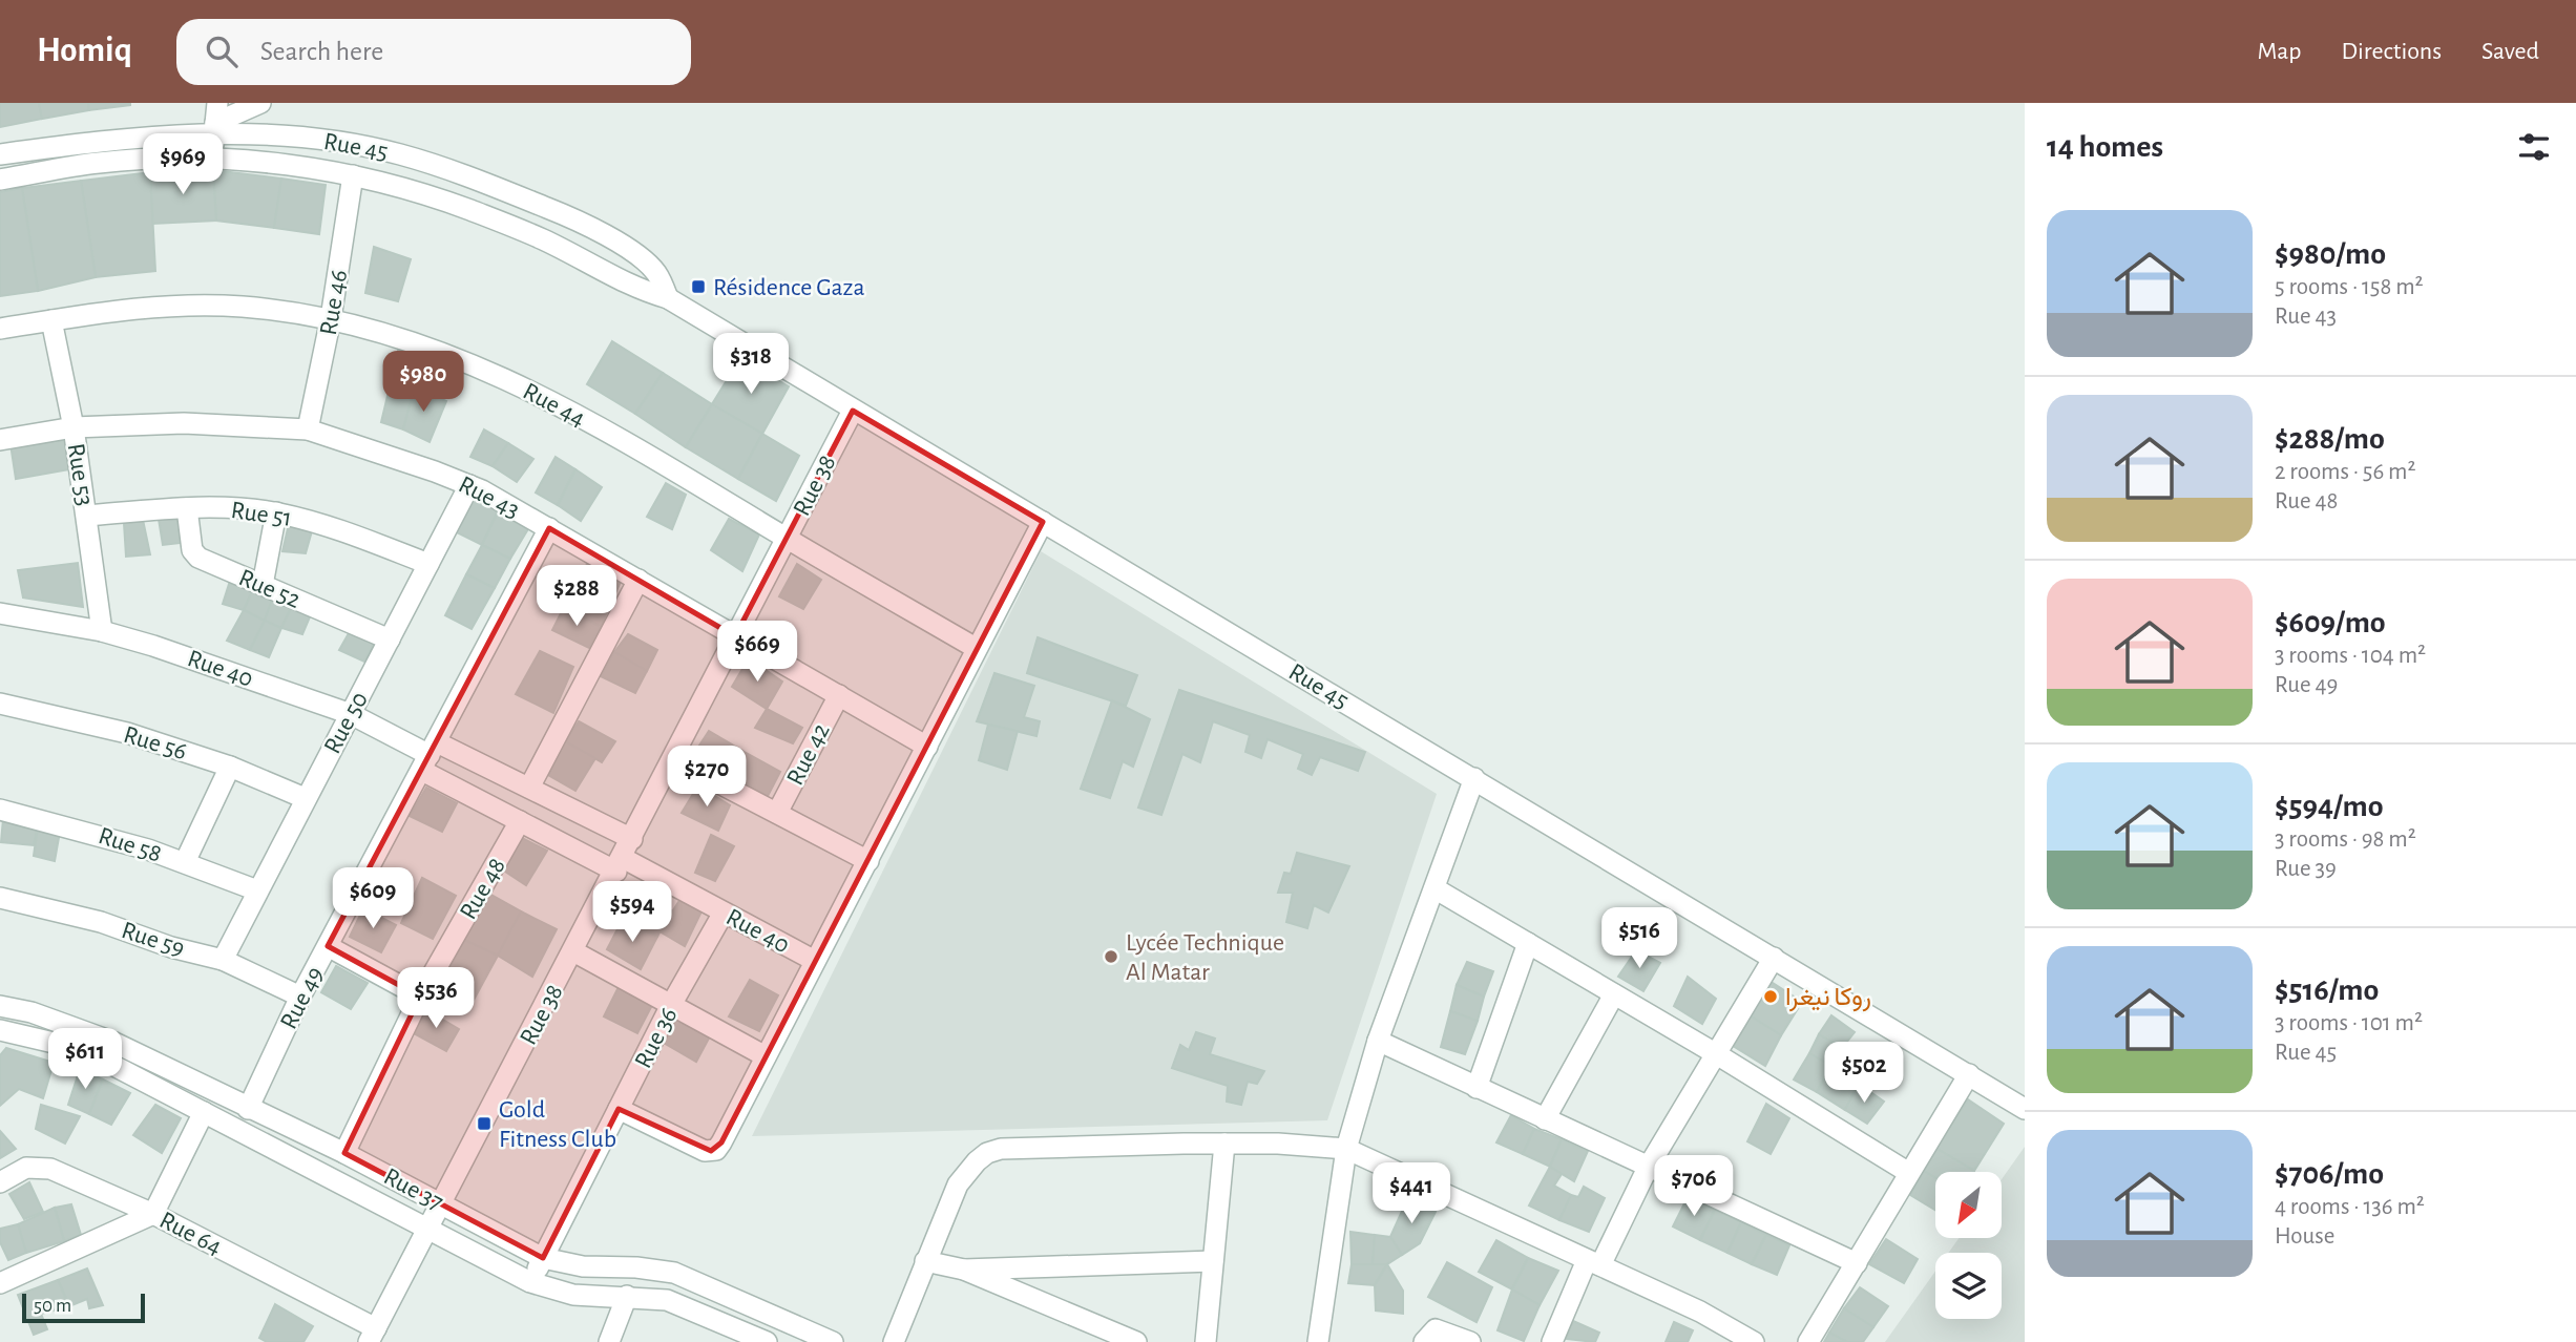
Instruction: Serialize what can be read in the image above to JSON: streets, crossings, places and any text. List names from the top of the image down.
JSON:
{
  "streets": {
    "street": [
      "Rue 45",
      "Rue 46",
      "Rue 44",
      "Rue 53",
      "Rue 38",
      "Rue 43",
      "Rue 51",
      "Rue 52",
      "Rue 40",
      "Rue 50",
      "Rue 56",
      "Rue 42",
      "Rue 58",
      "Rue 48",
      "Rue 59",
      "Rue 49",
      "Rue 36",
      "Rue 37",
      "Rue 64"
    ]
  },
  "crossings": [
    ["Rue 45", "Rue 46"],
    ["Rue 45", "Rue 38"],
    ["Rue 46", "Rue 44"],
    ["Rue 46", "Rue 43"],
    ["Rue 44", "Rue 53"],
    ["Rue 44", "Rue 38"],
    ["Rue 53", "Rue 43"],
    ["Rue 53", "Rue 51"],
    ["Rue 53", "Rue 40"],
    ["Rue 38", "Rue 43"],
    ["Rue 38", "Rue 40"],
    ["Rue 38", "Rue 37"],
    ["Rue 38", "Rue 64"],
    ["Rue 43", "Rue 50"],
    ["Rue 43", "Rue 42"],
    ["Rue 43", "Rue 49"],
    ["Rue 51", "Rue 52"],
    ["Rue 51", "Rue 50"],
    ["Rue 52", "Rue 50"],
    ["Rue 40", "Rue 50"],
    ["Rue 40", "Rue 48"],
    ["Rue 40", "Rue 49"],
    ["Rue 40", "Rue 36"],
    ["Rue 50", "Rue 56"],
    ["Rue 50", "Rue 58"],
    ["Rue 50", "Rue 59"],
    ["Rue 48", "Rue 37"],
    ["Rue 59", "Rue 49"],
    ["Rue 49", "Rue 37"],
    ["Rue 36", "Rue 37"]
  ],
  "places": {
    "transit": ["Résidence Gaza", "Gold Fitness Club"],
    "other": ["Lycée Technique Al Matar", "روكا نيغرا"]
  },
  "scale_bar": "50 m",
  "north": "bottom left",
  "page": {
    "header": "Homiq",
    "search": "Search here",
    "nav": ["Map", "Directions", "Saved"],
    "heading": "14 homes",
    "price": [
      "$969",
      "$318",
      "$980",
      "$288",
      "$669",
      "$270",
      "$609",
      "$594",
      "$516",
      "$536",
      "$611",
      "$502",
      "$706",
      "$441"
    ],
    "list": [
      {
        "name": "$980/mo",
        "note": "5 rooms · 158 m² · Rue 43"
      },
      {
        "name": "$288/mo",
        "note": "2 rooms · 56 m² · Rue 48"
      },
      {
        "name": "$609/mo",
        "note": "3 rooms · 104 m² · Rue 49"
      },
      {
        "name": "$594/mo",
        "note": "3 rooms · 98 m² · Rue 39"
      },
      {
        "name": "$516/mo",
        "note": "3 rooms · 101 m² · Rue 45"
      },
      {
        "name": "$706/mo",
        "note": "4 rooms · 136 m² · House"
      }
    ],
    "scale": "50 m"
  }
}
